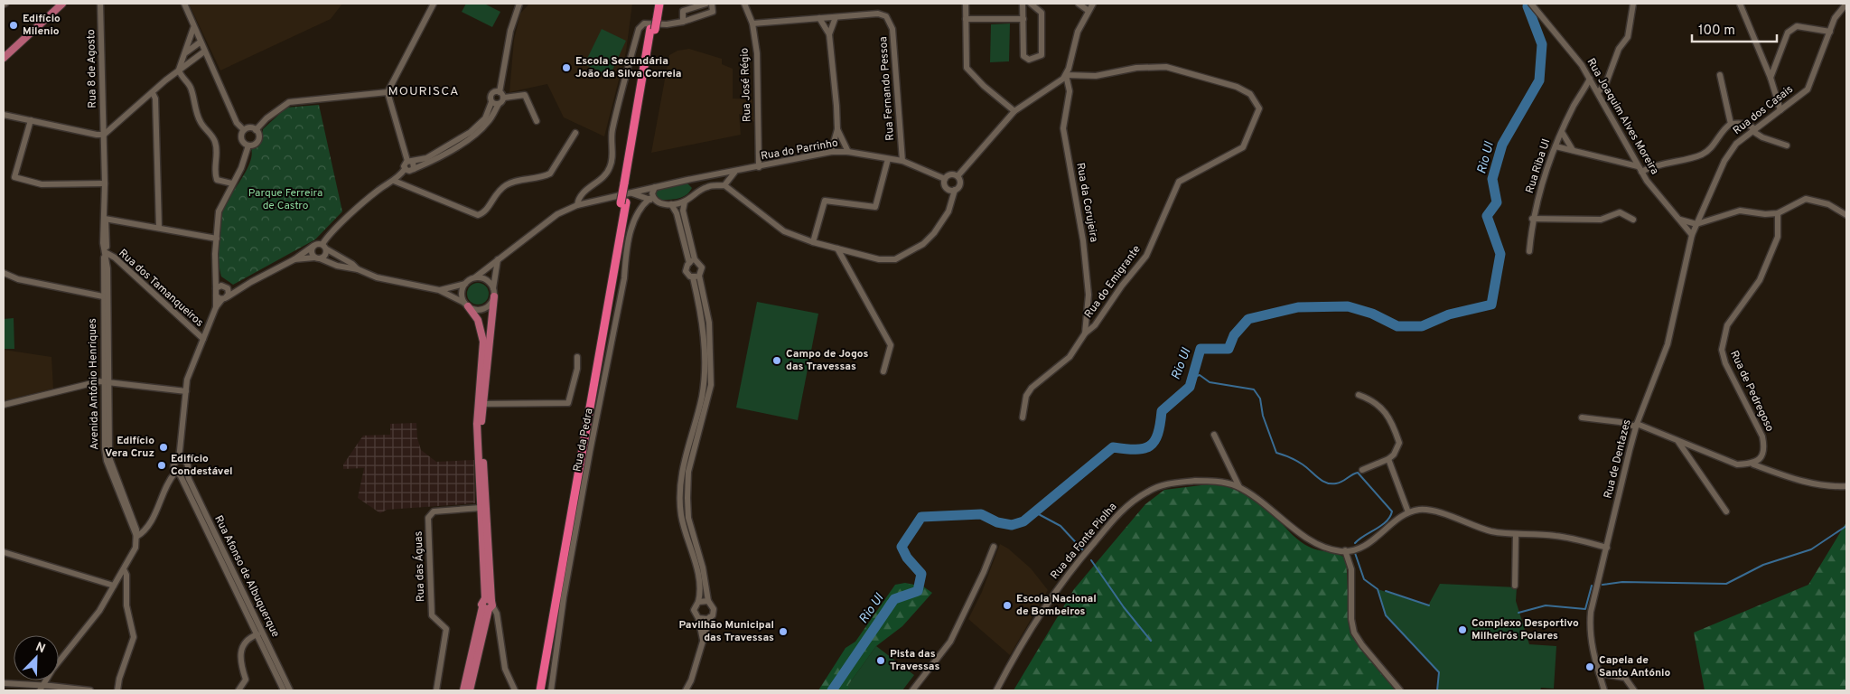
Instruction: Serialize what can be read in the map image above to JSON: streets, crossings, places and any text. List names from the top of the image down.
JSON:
{
  "streets": {
    "street": [
      "Rua 8 de Agosto",
      "Rua José Régio",
      "Rua Fernando Pessoa",
      "Rua dos Casais",
      "Rua Joaquim Alves Moreira",
      "Rua do Parrinho",
      "Rua Riba Ul",
      "Rua da Corujeira",
      "Rua do Emigrante",
      "Rua dos Tamanqueiros",
      "Avenida António Henriques",
      "Rua de Pedregoso",
      "Rua da Pedra",
      "Rua de Dentazes",
      "Rua da Fonte Piolha",
      "Rua das Águas",
      "Rua Afonso de Albuquerque"
    ]
  },
  "crossings": [
    ["Rua 8 de Agosto", "Avenida António Henriques"],
    ["Rua José Régio", "Rua do Parrinho"],
    ["Rua Fernando Pessoa", "Rua do Parrinho"],
    ["Rua dos Casais", "Rua Joaquim Alves Moreira"],
    ["Rua dos Casais", "Rua de Dentazes"],
    ["Rua Joaquim Alves Moreira", "Rua Riba Ul"],
    ["Rua Joaquim Alves Moreira", "Rua de Dentazes"],
    ["Rua do Parrinho", "Rua da Pedra"],
    ["Rua da Corujeira", "Rua do Emigrante"],
    ["Rua dos Tamanqueiros", "Avenida António Henriques"]
  ],
  "districts": ["MOURISCA"],
  "water": ["Rio Ul"],
  "parks": ["Parque Ferreira de Castro"],
  "places": [
    "Edifício Milenio",
    "Escola Secundária João da Silva Correia",
    "Campo de Jogos das Travessas",
    "Edifício Vera Cruz",
    "Edifício Condestável",
    "Escola Nacional de Bombeiros",
    "Complexo Desportivo Milheirós Poiares",
    "Pavilhão Municipal das Travessas",
    "Pista das Travessas",
    "Capela de Santo António"
  ],
  "scale_bar": "100 m",
  "north": "top right"
}
